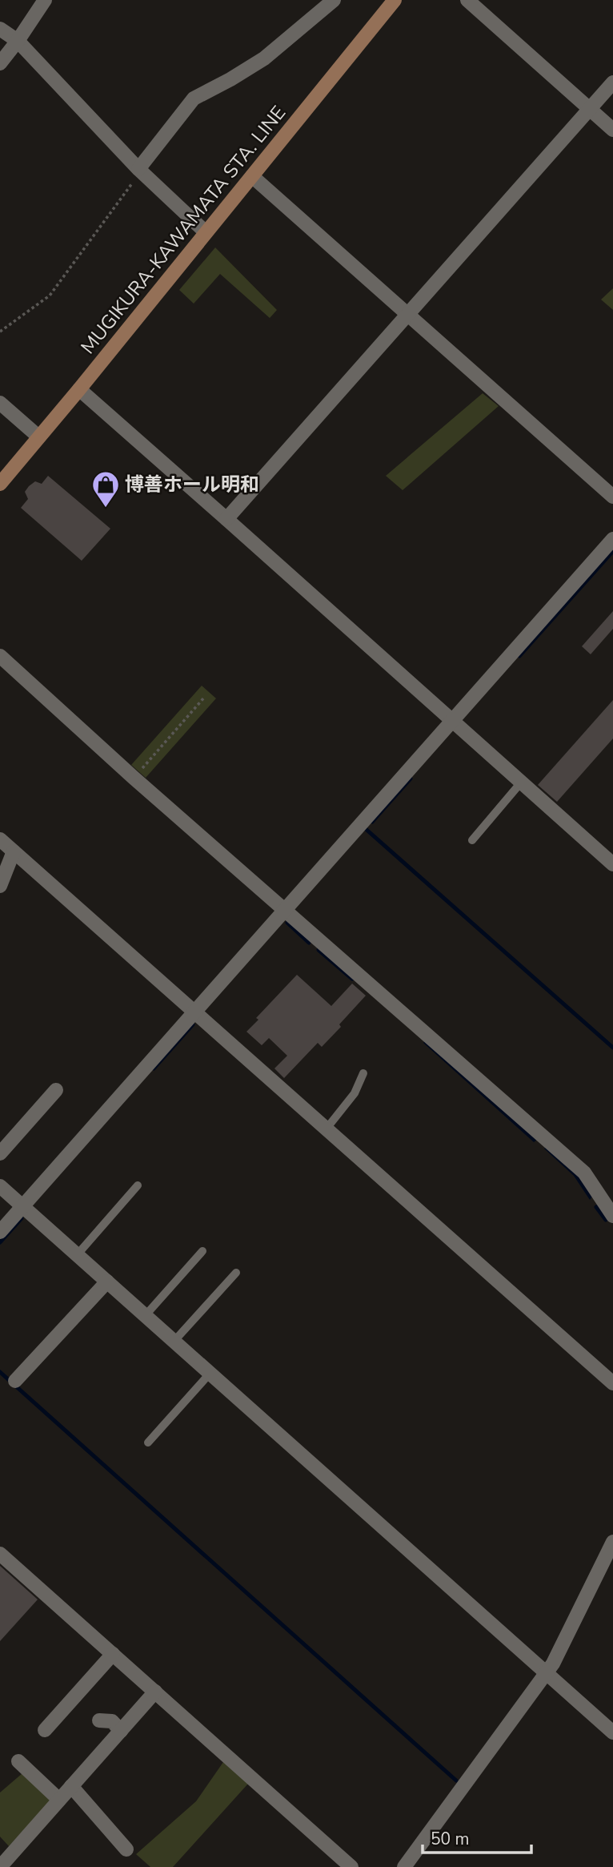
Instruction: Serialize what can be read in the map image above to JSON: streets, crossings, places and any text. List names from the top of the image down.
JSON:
{
  "streets": {
    "main road": ["MUGIKURA-KAWAMATA STA. LINE"]
  },
  "places": {
    "shop": ["博善ホール明和"]
  },
  "scale_bar": "50 m"
}
